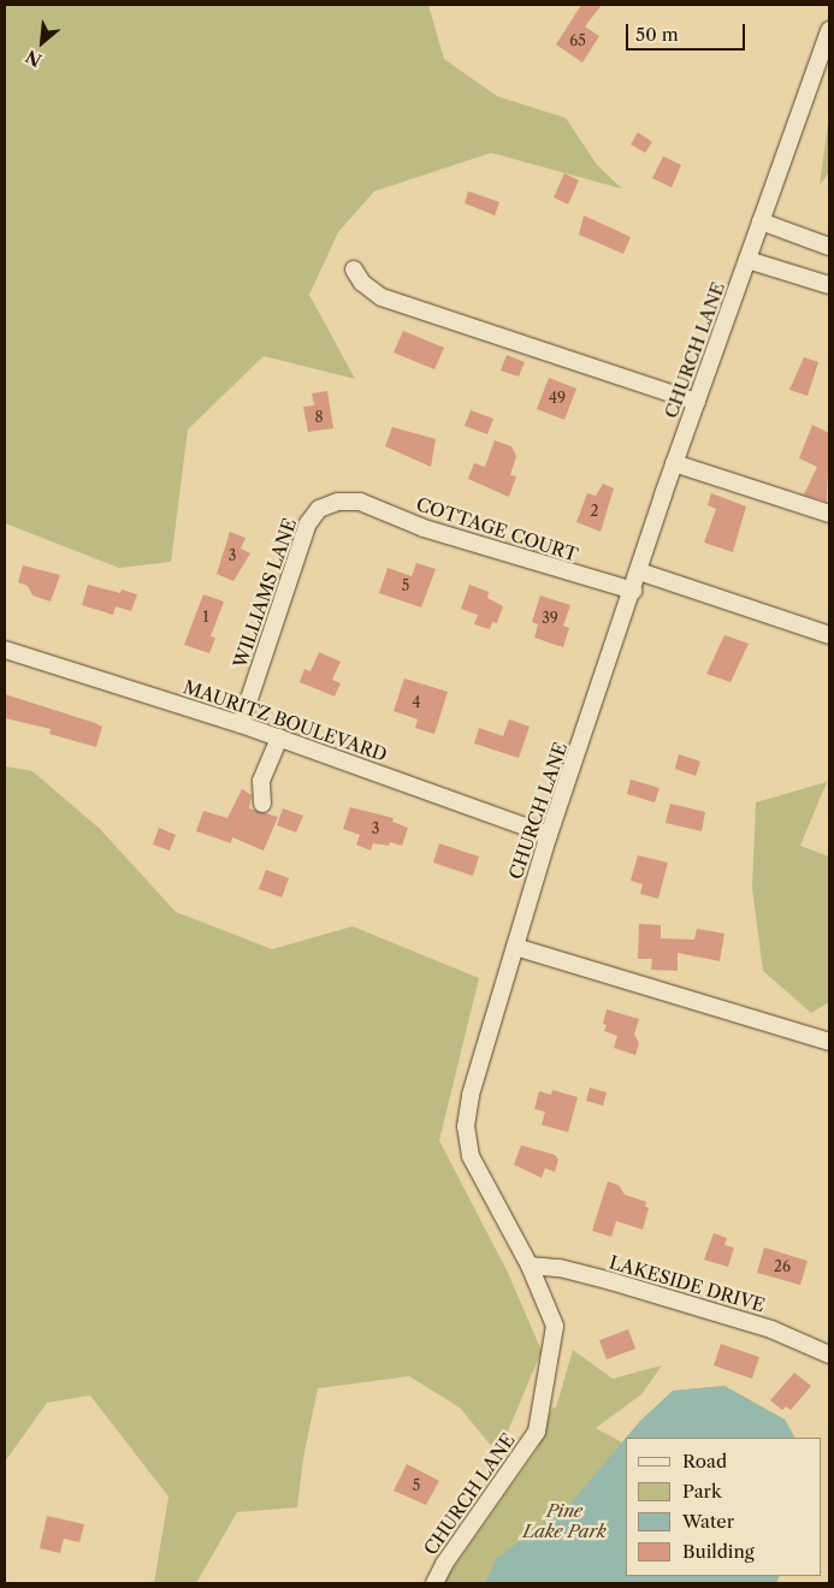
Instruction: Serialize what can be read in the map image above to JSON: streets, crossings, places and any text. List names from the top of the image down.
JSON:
{
  "streets": {
    "street": [
      "CHURCH LANE",
      "COTTAGE COURT",
      "WILLIAMS LANE",
      "MAURITZ BOULEVARD",
      "LAKESIDE DRIVE"
    ]
  },
  "crossings": [
    ["CHURCH LANE", "COTTAGE COURT"],
    ["CHURCH LANE", "MAURITZ BOULEVARD"],
    ["CHURCH LANE", "LAKESIDE DRIVE"],
    ["COTTAGE COURT", "WILLIAMS LANE"],
    ["WILLIAMS LANE", "MAURITZ BOULEVARD"]
  ],
  "parks": ["Pine Lake Park"],
  "house_numbers": [
    "65",
    "49",
    "8",
    "2",
    "3",
    "5",
    "1",
    "39",
    "4",
    "3",
    "26",
    "5"
  ],
  "legend": [
    "Road",
    "Park",
    "Water",
    "Building"
  ],
  "scale_bar": "50 m",
  "north": "bottom left"
}
